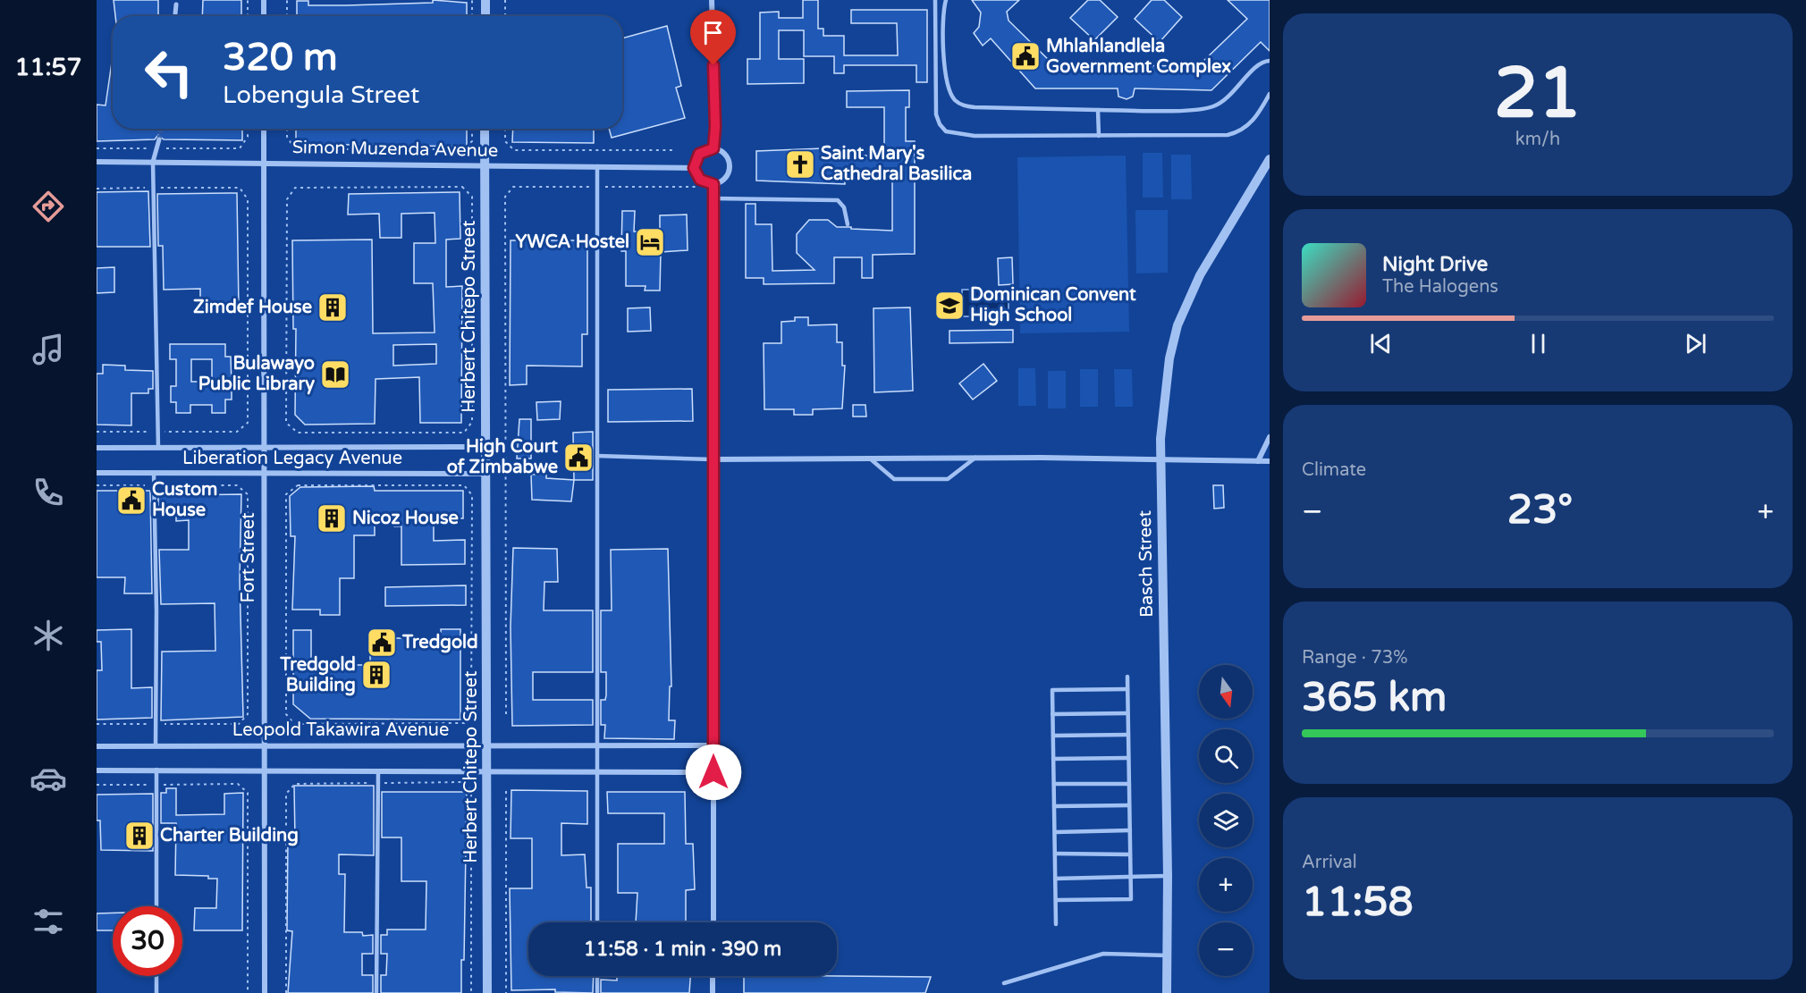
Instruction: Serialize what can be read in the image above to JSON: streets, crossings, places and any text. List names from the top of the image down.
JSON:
{
  "streets": {
    "street": [
      "Simon Muzenda Avenue",
      "Herbert Chitepo Street",
      "Liberation Legacy Avenue",
      "Fort Street",
      "Basch Street",
      "Leopold Takawira Avenue"
    ]
  },
  "crossings": [
    ["Simon Muzenda Avenue", "Herbert Chitepo Street"],
    ["Simon Muzenda Avenue", "Fort Street"],
    ["Herbert Chitepo Street", "Liberation Legacy Avenue"],
    ["Herbert Chitepo Street", "Leopold Takawira Avenue"],
    ["Liberation Legacy Avenue", "Fort Street"],
    ["Fort Street", "Leopold Takawira Avenue"]
  ],
  "places": {
    "public building": [
      "Mhlahlandlela Government Complex",
      "High Court of Zimbabwe",
      "Custom House",
      "Tredgold"
    ],
    "church": ["Saint Mary's Cathedral Basilica"],
    "hotel": ["YWCA Hostel"],
    "school or university": ["Dominican Convent High School"],
    "building": [
      "Zimdef House",
      "Nicoz House",
      "Tredgold Building",
      "Charter Building"
    ],
    "library": ["Bulawayo Public Library"]
  },
  "north": "bottom",
  "page": {
    "tabs": "11:57",
    "tile": [
      ["21", "km/h"],
      "Climate",
      ["Range · 73%", "365 km"],
      ["Arrival", "11:58"]
    ],
    "turn": ["320 m", "Lobengula Street"],
    "song": ["Night Drive", "The Halogens"],
    "heat": ["−", "23°", "+"],
    "map_buttons": ["+", "−"],
    "limit": "30",
    "trip": "11:58 · 1 min · 390 m"
  }
}
